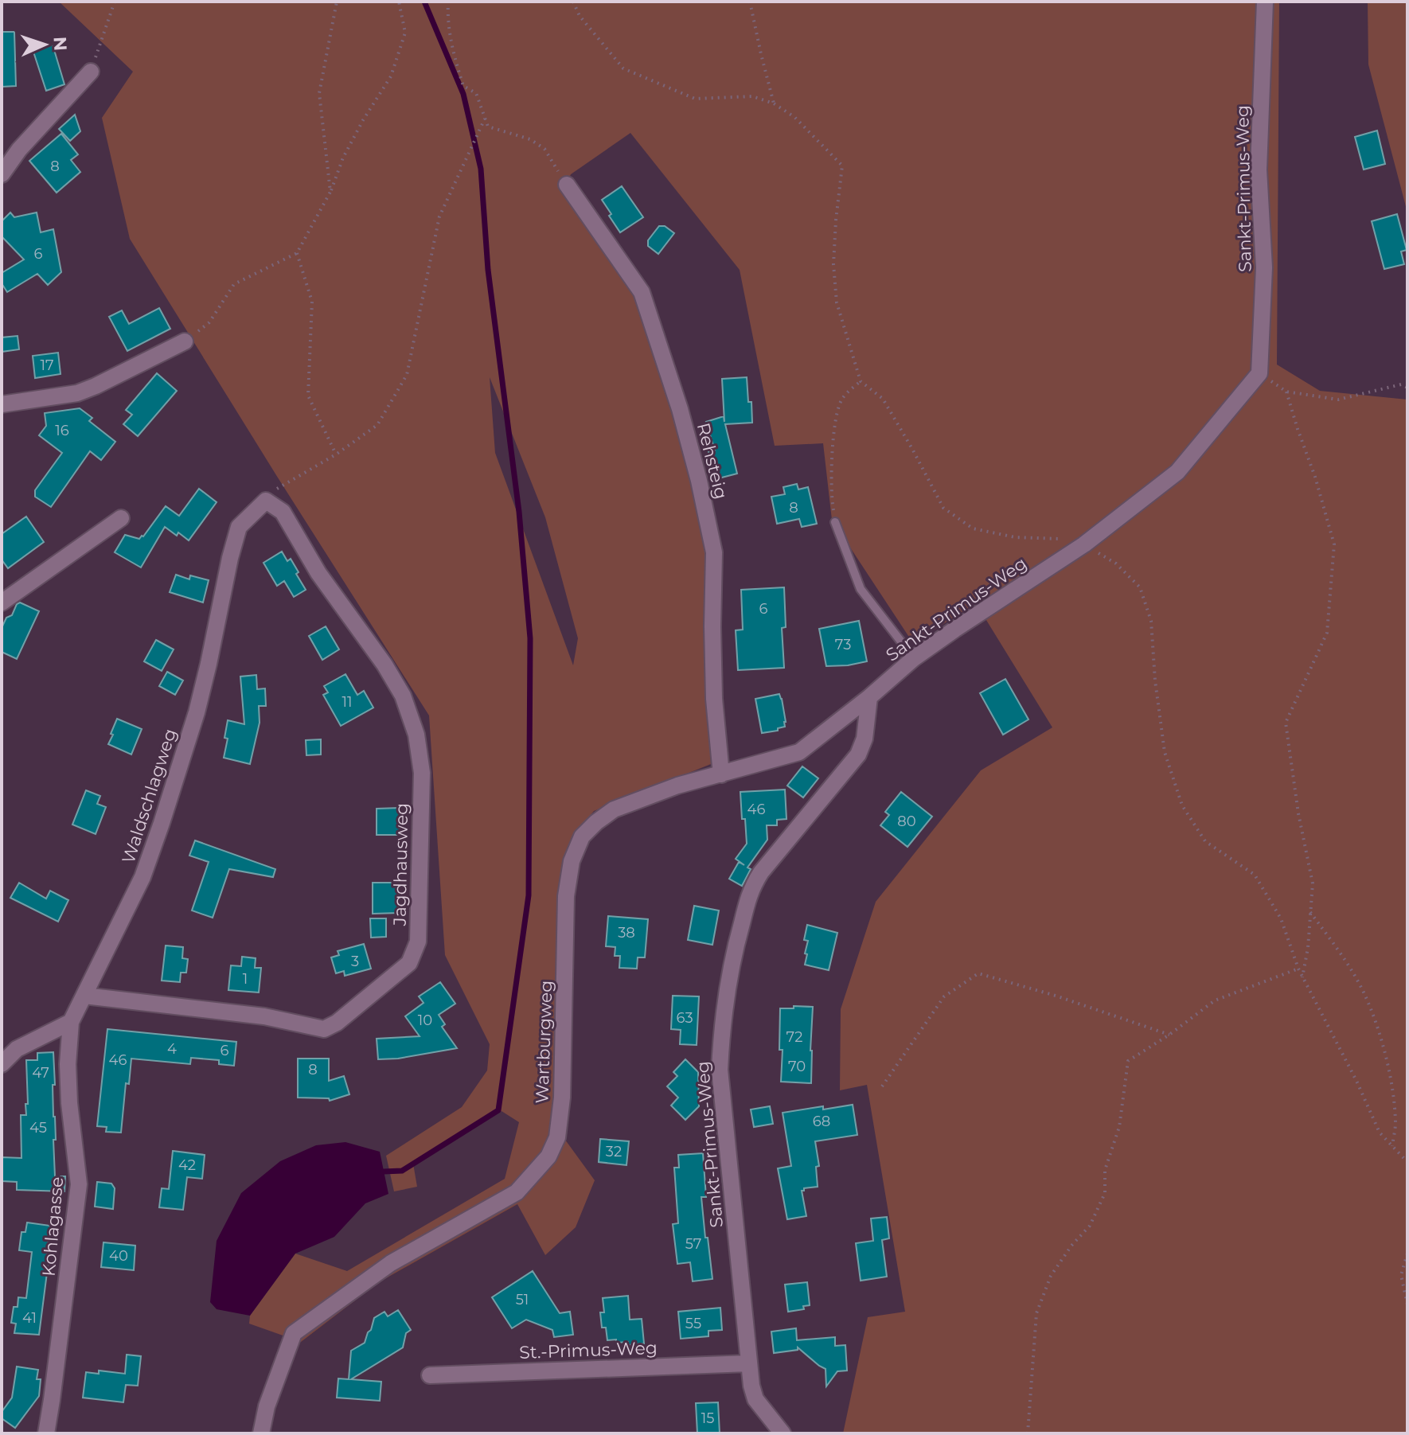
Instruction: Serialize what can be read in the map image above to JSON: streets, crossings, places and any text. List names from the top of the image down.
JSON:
{
  "streets": {
    "street": [
      "Sankt-Primus-Weg",
      "Rehsteig",
      "Waldschlagweg",
      "Jagdhausweg",
      "Wartburgweg",
      "Kohlagasse",
      "St.-Primus-Weg"
    ]
  },
  "crossings": [
    ["Sankt-Primus-Weg", "Wartburgweg"],
    ["Sankt-Primus-Weg", "St.-Primus-Weg"],
    ["Rehsteig", "Wartburgweg"],
    ["Waldschlagweg", "Jagdhausweg"],
    ["Waldschlagweg", "Kohlagasse"]
  ],
  "house_numbers": [
    "8",
    "6",
    "17",
    "16",
    "8",
    "6",
    "73",
    "11",
    "46",
    "80",
    "38",
    "3",
    "1",
    "63",
    "10",
    "72",
    "4",
    "6",
    "46",
    "70",
    "8",
    "47",
    "68",
    "45",
    "32",
    "42",
    "57",
    "40",
    "51",
    "41",
    "55",
    "15"
  ],
  "north": "right"
}
